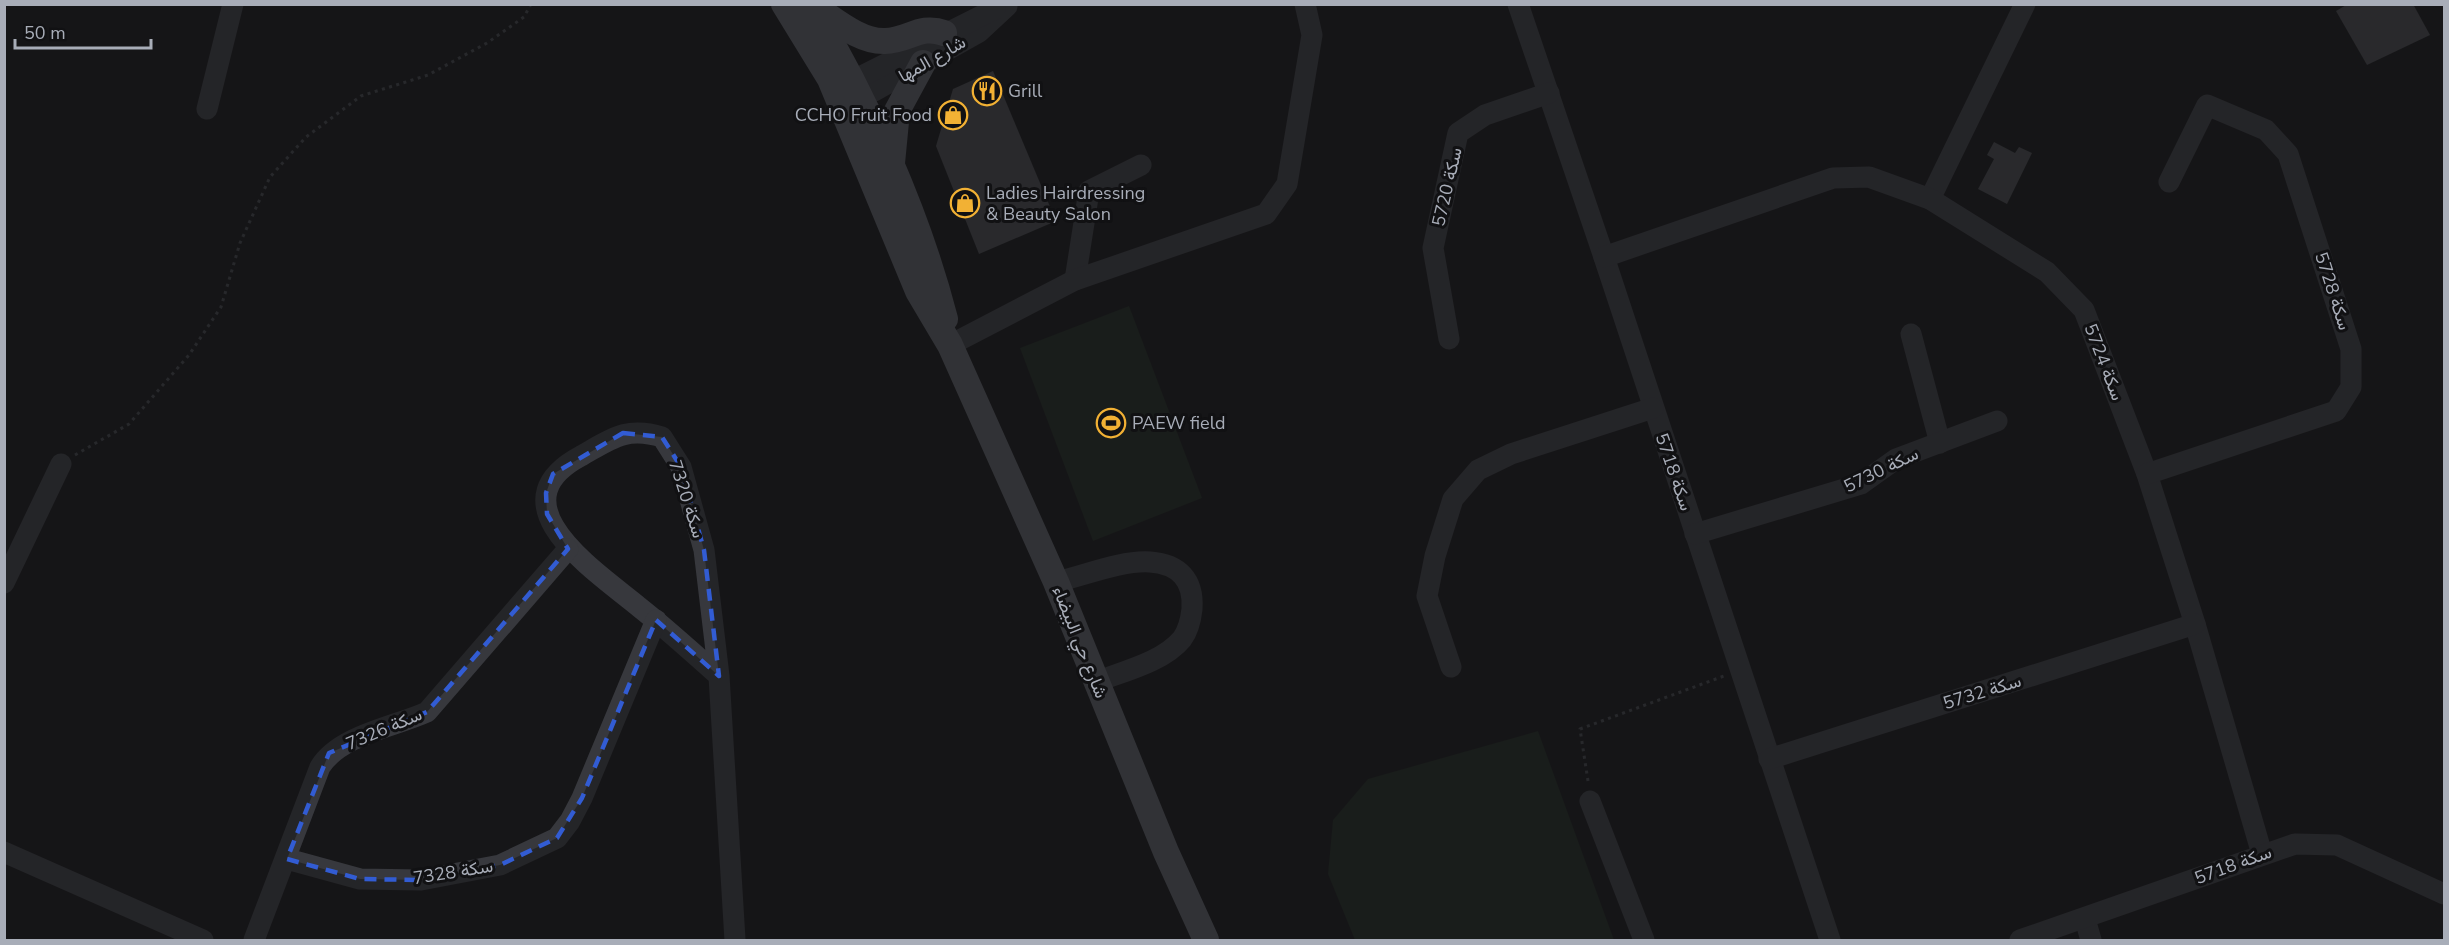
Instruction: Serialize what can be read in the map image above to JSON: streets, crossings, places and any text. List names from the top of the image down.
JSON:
{
  "streets": {
    "main road": ["شارع حي البيضاء"],
    "street": [
      "شارع المها",
      "سكة 5720",
      "سكة 5728",
      "سكة 5724",
      "سكة 5730",
      "سكة 5718",
      "سكة 7320",
      "سكة 5732",
      "سكة 7326",
      "سكة 7328"
    ]
  },
  "crossings": [
    ["سكة 5720", "سكة 5718"],
    ["سكة 5728", "سكة 5724"],
    ["سكة 5724", "سكة 5718"],
    ["سكة 5724", "سكة 5732"],
    ["سكة 5730", "سكة 5718"],
    ["سكة 5718", "سكة 5732"],
    ["سكة 7320", "سكة 7326"],
    ["سكة 7320", "سكة 7328"],
    ["سكة 7326", "سكة 7328"]
  ],
  "places": {
    "restaurant": ["Grill"],
    "shop": ["CCHO Fruit Food", "Ladies Hairdressing & Beauty Salon"],
    "sports": ["PAEW field"]
  },
  "scale_bar": "50 m"
}
